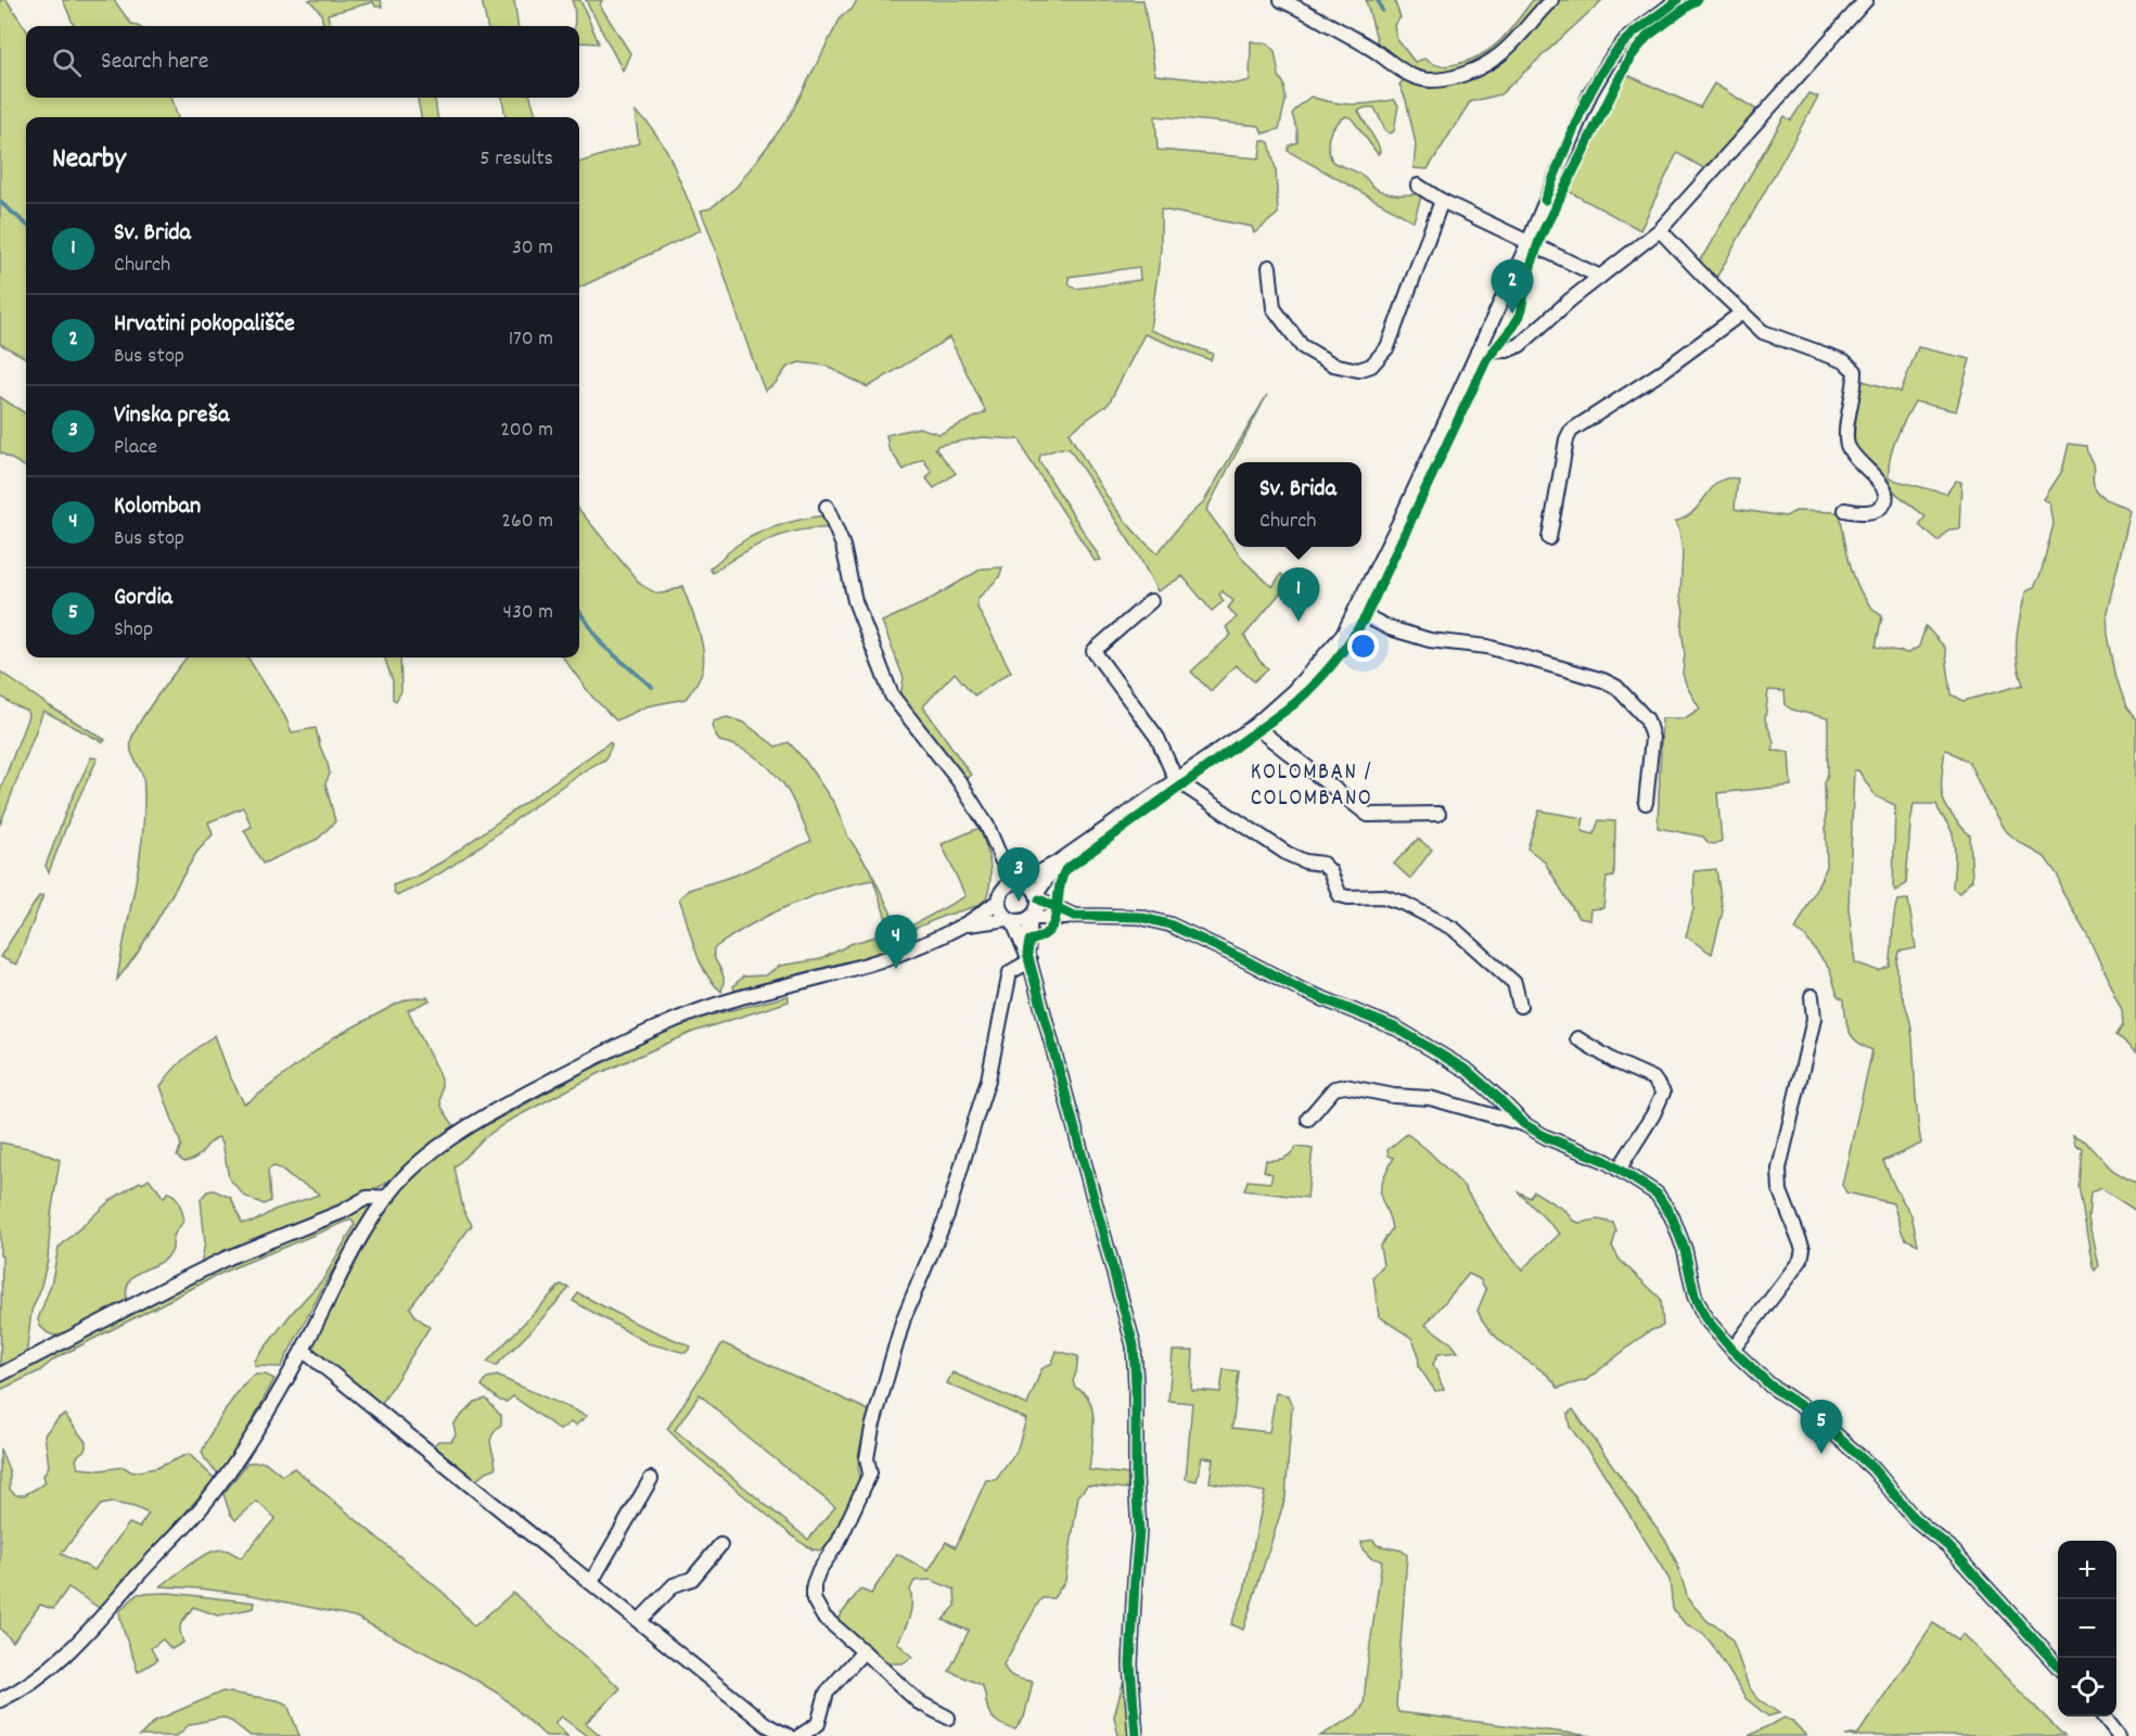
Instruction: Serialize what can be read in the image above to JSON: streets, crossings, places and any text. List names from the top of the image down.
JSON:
{
  "districts": ["KOLOMBAN / COLOMBANO"],
  "page": {
    "search": "Search here",
    "heading": ["Nearby", "5 results"],
    "list": [
      {
        "mark": "1",
        "name": "Sv. Brida",
        "note": "Church",
        "value": "30 m"
      },
      {
        "mark": "2",
        "name": "Hrvatini pokopališče",
        "note": "Bus stop",
        "value": "170 m"
      },
      {
        "mark": "3",
        "name": "Vinska preša",
        "note": "Place",
        "value": "200 m"
      },
      {
        "mark": "4",
        "name": "Kolomban",
        "note": "Bus stop",
        "value": "260 m"
      },
      {
        "mark": "5",
        "name": "Gordia",
        "note": "Shop",
        "value": "430 m"
      }
    ],
    "pins": [
      "2",
      "1",
      "3",
      "4",
      "5"
    ],
    "popup": ["Sv. Brida", "Church"],
    "map_buttons": ["+", "−"]
  }
}
